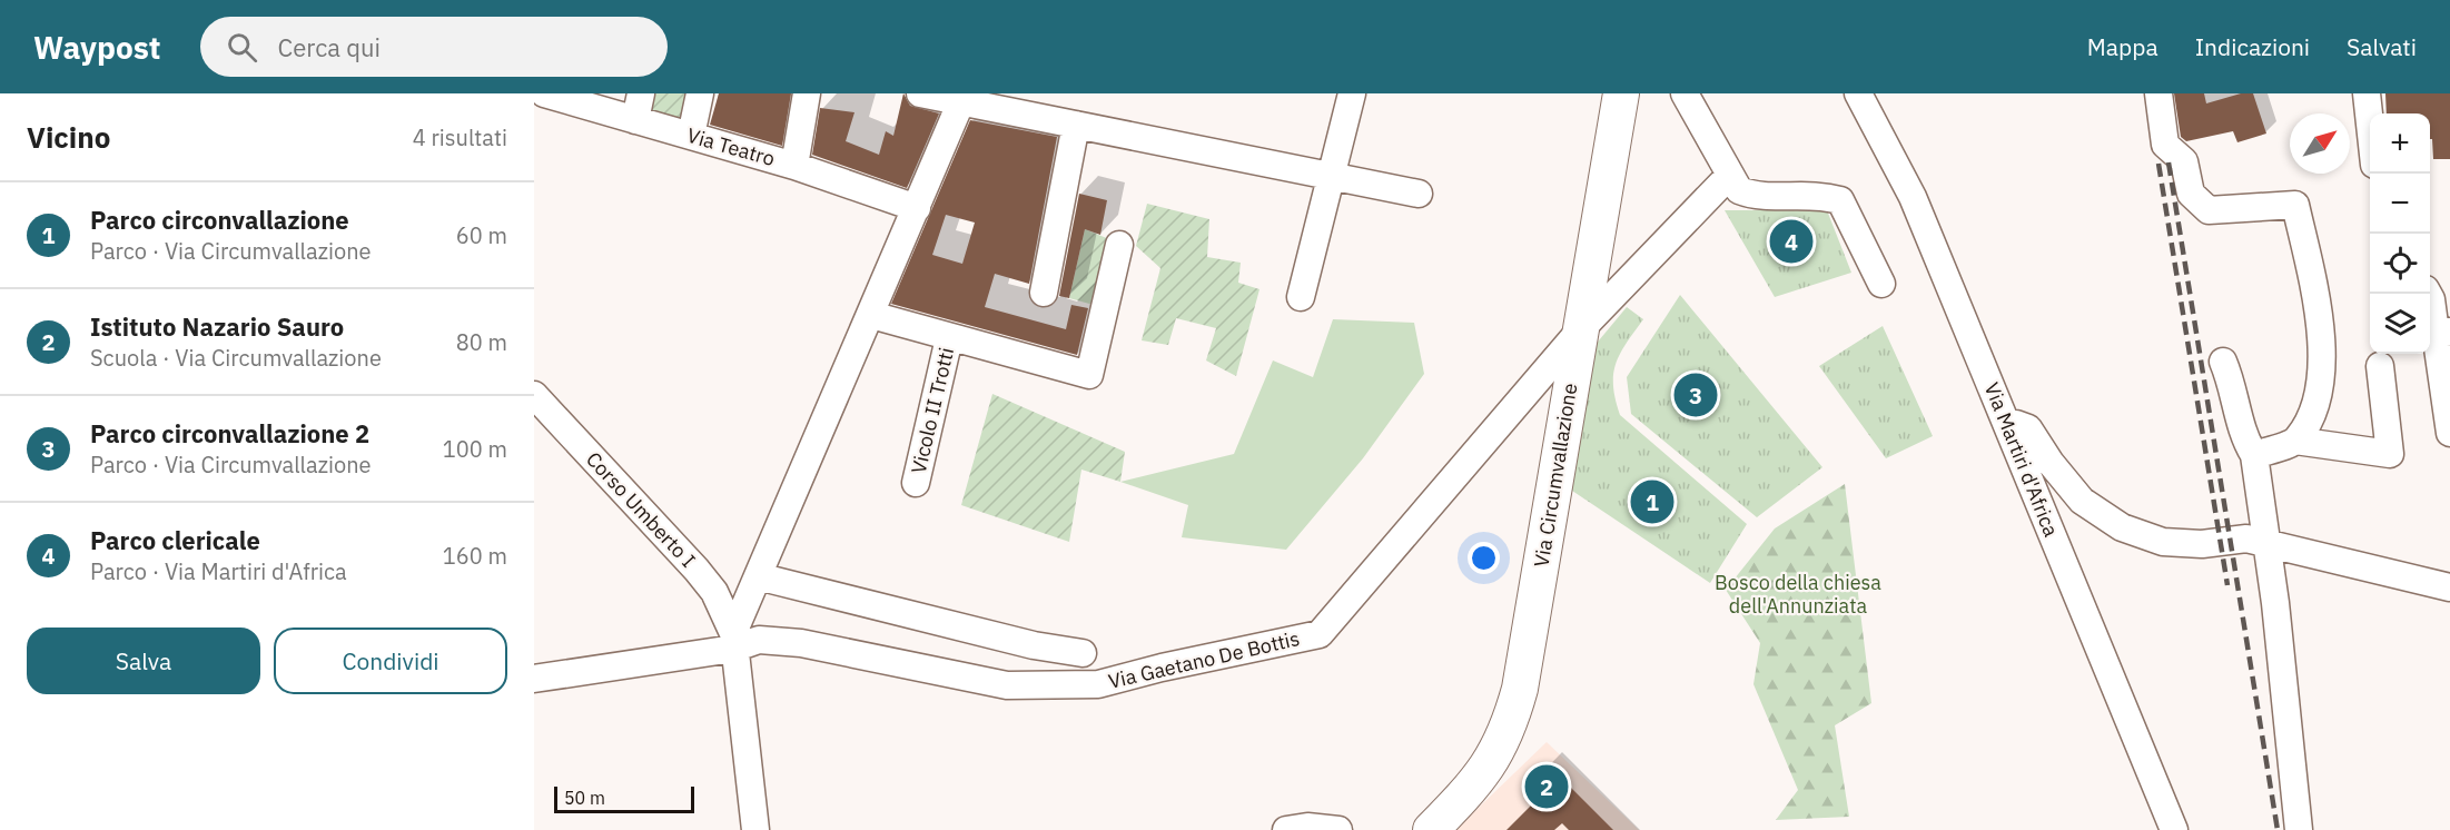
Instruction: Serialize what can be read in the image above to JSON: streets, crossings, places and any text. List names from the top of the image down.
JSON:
{
  "streets": {
    "main road": ["Via Circumvallazione"],
    "street": [
      "Via Teatro",
      "Vicolo II Trotti",
      "Via Martiri d'Africa",
      "Corso Umberto I",
      "Via Gaetano De Bottis"
    ]
  },
  "crossings": [
    ["Via Circumvallazione", "Via Gaetano De Bottis"],
    ["Corso Umberto I", "Via Gaetano De Bottis"]
  ],
  "parks": ["Bosco della chiesa dell'Annunziata"],
  "scale_bar": "50 m",
  "north": "top right",
  "page": {
    "header": "Waypost",
    "search": "Cerca qui",
    "nav": ["Mappa", "Indicazioni", "Salvati"],
    "heading": ["Vicino", "4 risultati"],
    "map_buttons": ["+", "−"],
    "list": [
      {
        "mark": "1",
        "name": "Parco circonvallazione",
        "note": "Parco · Via Circumvallazione",
        "value": "60 m"
      },
      {
        "mark": "2",
        "name": "Istituto Nazario Sauro",
        "note": "Scuola · Via Circumvallazione",
        "value": "80 m"
      },
      {
        "mark": "3",
        "name": "Parco circonvallazione 2",
        "note": "Parco · Via Circumvallazione",
        "value": "100 m"
      },
      {
        "mark": "4",
        "name": "Parco clericale",
        "note": "Parco · Via Martiri d'Africa",
        "value": "160 m"
      }
    ],
    "pins": [
      "4",
      "3",
      "1",
      "2"
    ],
    "buttons": ["Salva", "Condividi"],
    "scale": "50 m"
  }
}
